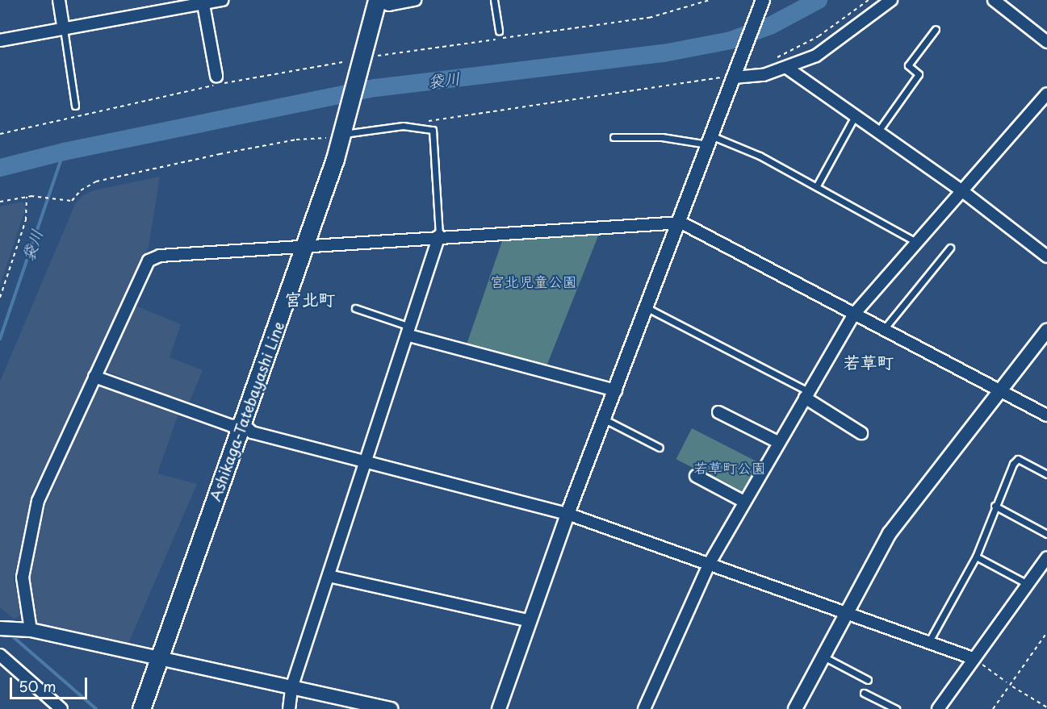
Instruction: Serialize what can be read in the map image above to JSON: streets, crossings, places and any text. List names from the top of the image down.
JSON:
{
  "streets": {
    "main road": ["Ashikaga-Tatebayashi Line"]
  },
  "districts": ["宮北町", "若草町"],
  "water": ["袋川"],
  "parks": ["宮北児童公園", "若草町公園"],
  "scale_bar": "50 m"
}
